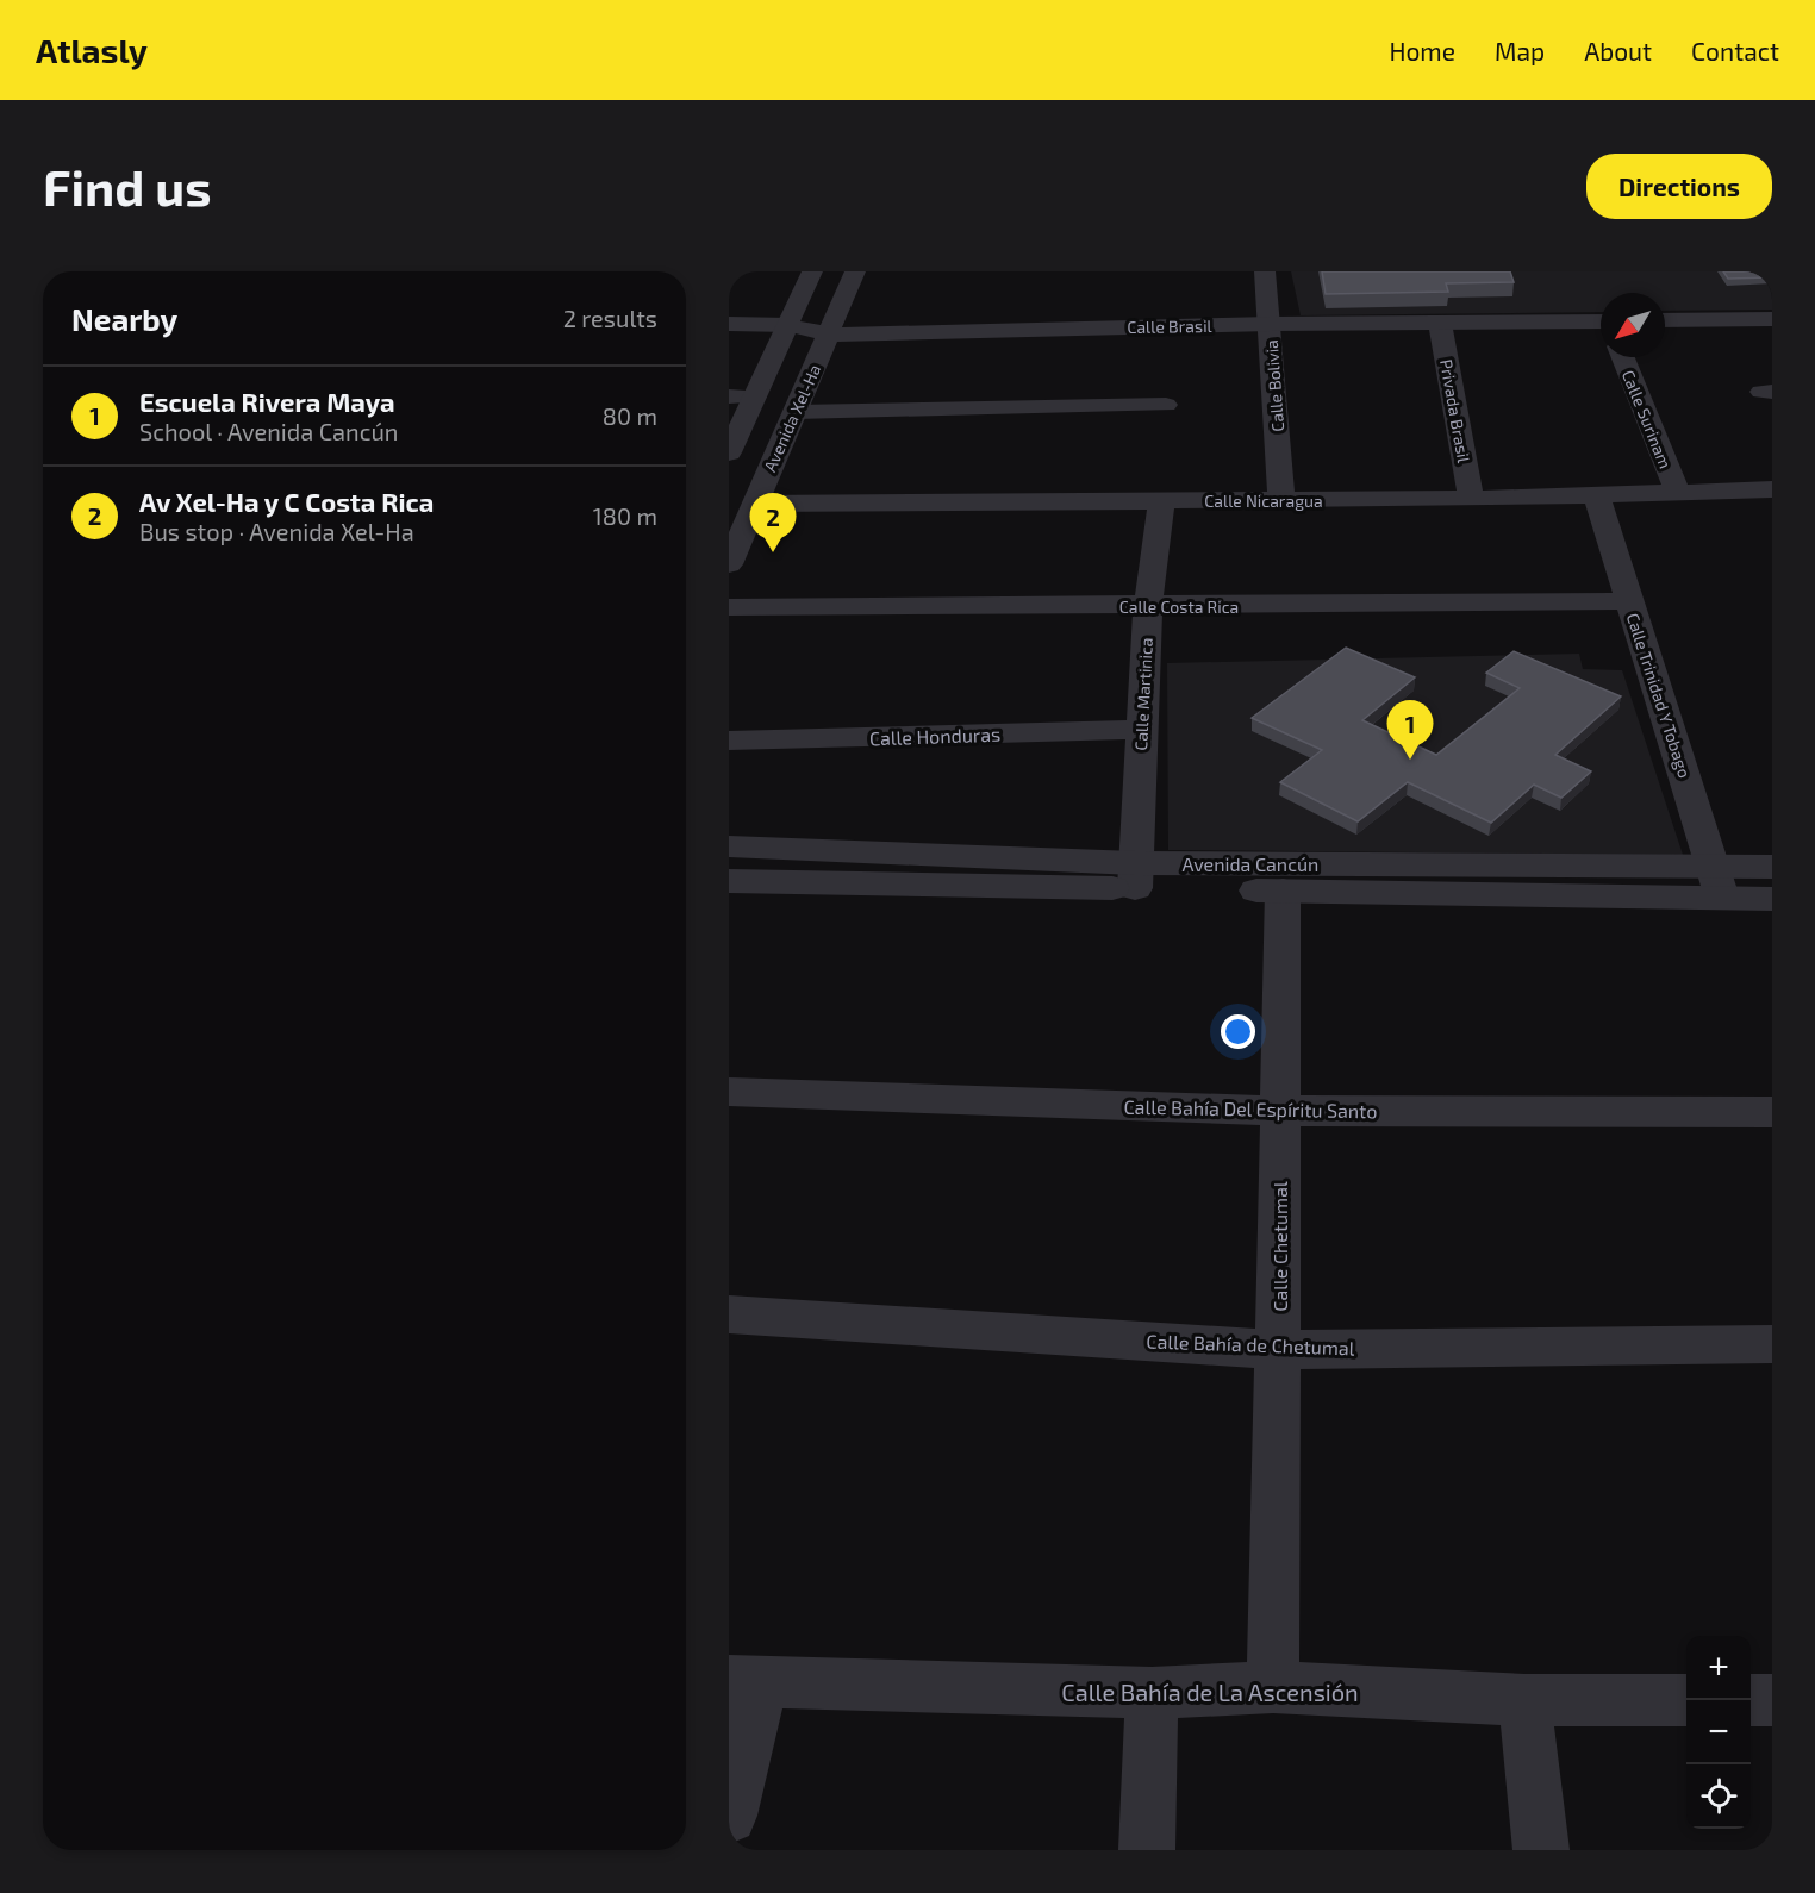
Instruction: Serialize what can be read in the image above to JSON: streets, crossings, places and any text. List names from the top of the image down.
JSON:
{
  "streets": {
    "street": [
      "Calle Brasil",
      "Calle Bolivia",
      "Privada Brasil",
      "Avenida Xel-Ha",
      "Calle Surinam",
      "Calle Nicaragua",
      "Calle Costa Rica",
      "Calle Martinica",
      "Calle Trinidad Y Tobago",
      "Calle Honduras",
      "Avenida Cancún",
      "Calle Bahía Del Espíritu Santo",
      "Calle Chetumal",
      "Calle Bahía de Chetumal",
      "Calle Bahía de La Ascensión"
    ]
  },
  "crossings": [
    ["Calle Brasil", "Calle Bolivia"],
    ["Calle Brasil", "Privada Brasil"],
    ["Calle Brasil", "Avenida Xel-Ha"],
    ["Calle Bolivia", "Calle Nicaragua"],
    ["Privada Brasil", "Calle Nicaragua"],
    ["Avenida Xel-Ha", "Calle Nicaragua"],
    ["Calle Surinam", "Calle Nicaragua"],
    ["Calle Nicaragua", "Calle Martinica"],
    ["Calle Nicaragua", "Calle Trinidad Y Tobago"],
    ["Calle Costa Rica", "Calle Martinica"],
    ["Calle Costa Rica", "Calle Trinidad Y Tobago"],
    ["Calle Martinica", "Calle Honduras"],
    ["Calle Martinica", "Avenida Cancún"],
    ["Calle Trinidad Y Tobago", "Avenida Cancún"],
    ["Avenida Cancún", "Calle Chetumal"],
    ["Calle Bahía Del Espíritu Santo", "Calle Chetumal"],
    ["Calle Chetumal", "Calle Bahía de Chetumal"],
    ["Calle Chetumal", "Calle Bahía de La Ascensión"]
  ],
  "north": "bottom left",
  "page": {
    "header": "Atlasly",
    "nav": [
      "Home",
      "Map",
      "About",
      "Contact"
    ],
    "buttons": "Directions",
    "title": "Find us",
    "heading": ["Nearby", "2 results"],
    "list": [
      {
        "mark": "1",
        "name": "Escuela Rivera Maya",
        "note": "School · Avenida Cancún",
        "value": "80 m"
      },
      {
        "mark": "2",
        "name": "Av Xel-Ha y C Costa Rica",
        "note": "Bus stop · Avenida Xel-Ha",
        "value": "180 m"
      }
    ],
    "pins": ["2", "1"],
    "map_buttons": ["+", "−"]
  }
}
